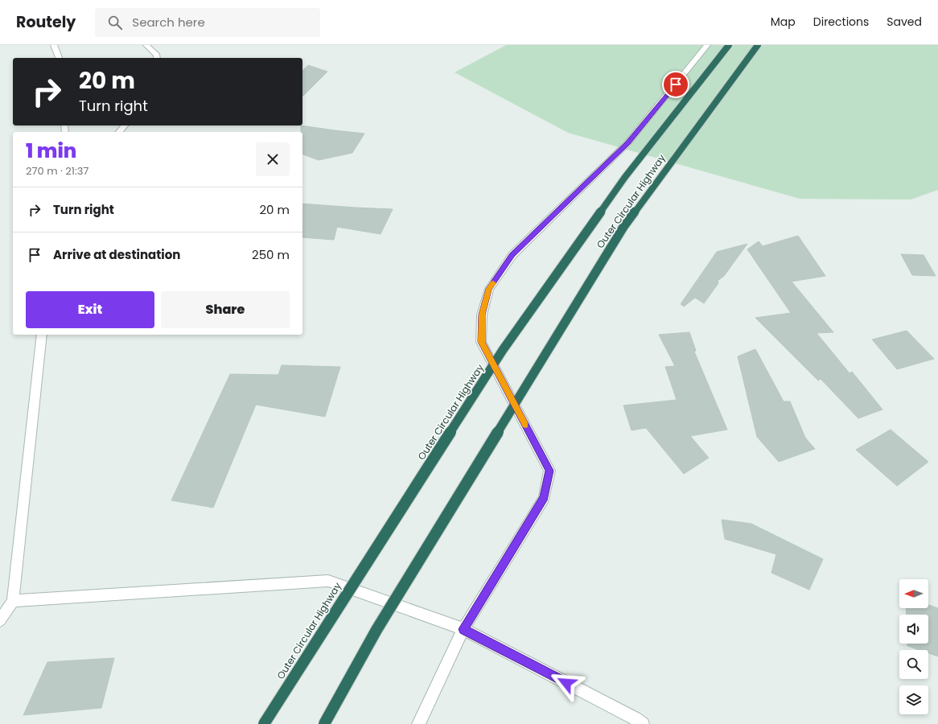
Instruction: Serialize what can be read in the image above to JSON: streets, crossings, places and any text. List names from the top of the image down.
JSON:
{
  "streets": {
    "highway": ["Outer Circular Highway"]
  },
  "north": "left",
  "page": {
    "header": "Routely",
    "search": "Search here",
    "nav": ["Map", "Directions", "Saved"],
    "turn": ["20 m", "Turn right"],
    "heading": ["1 min", "270 m · 21:37"],
    "list": [
      {
        "name": "Turn right",
        "value": "20 m"
      },
      {
        "name": "Arrive at destination",
        "value": "250 m"
      }
    ],
    "buttons": ["Exit", "Share"]
  }
}
